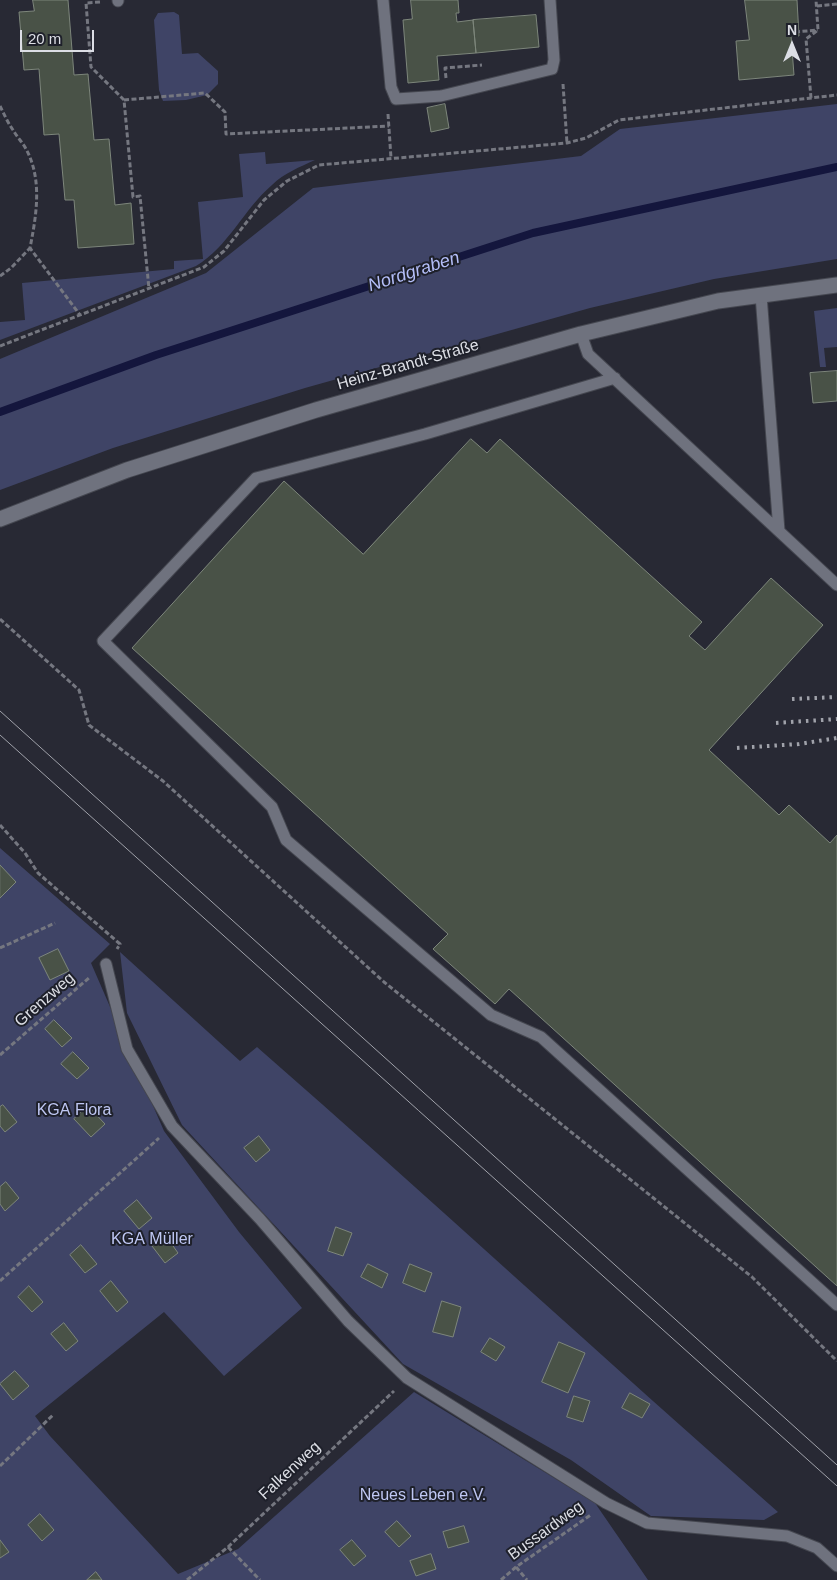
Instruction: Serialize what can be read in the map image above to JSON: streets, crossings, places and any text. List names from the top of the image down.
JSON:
{
  "streets": {
    "street": ["Heinz-Brandt-Straße"],
    "path": ["Grenzweg", "Falkenweg", "Bussardweg"]
  },
  "water": ["Nordgraben"],
  "parks": ["KGA Flora", "KGA Müller", "Neues Leben e.V."],
  "scale_bar": "20 m",
  "north": "top"
}
